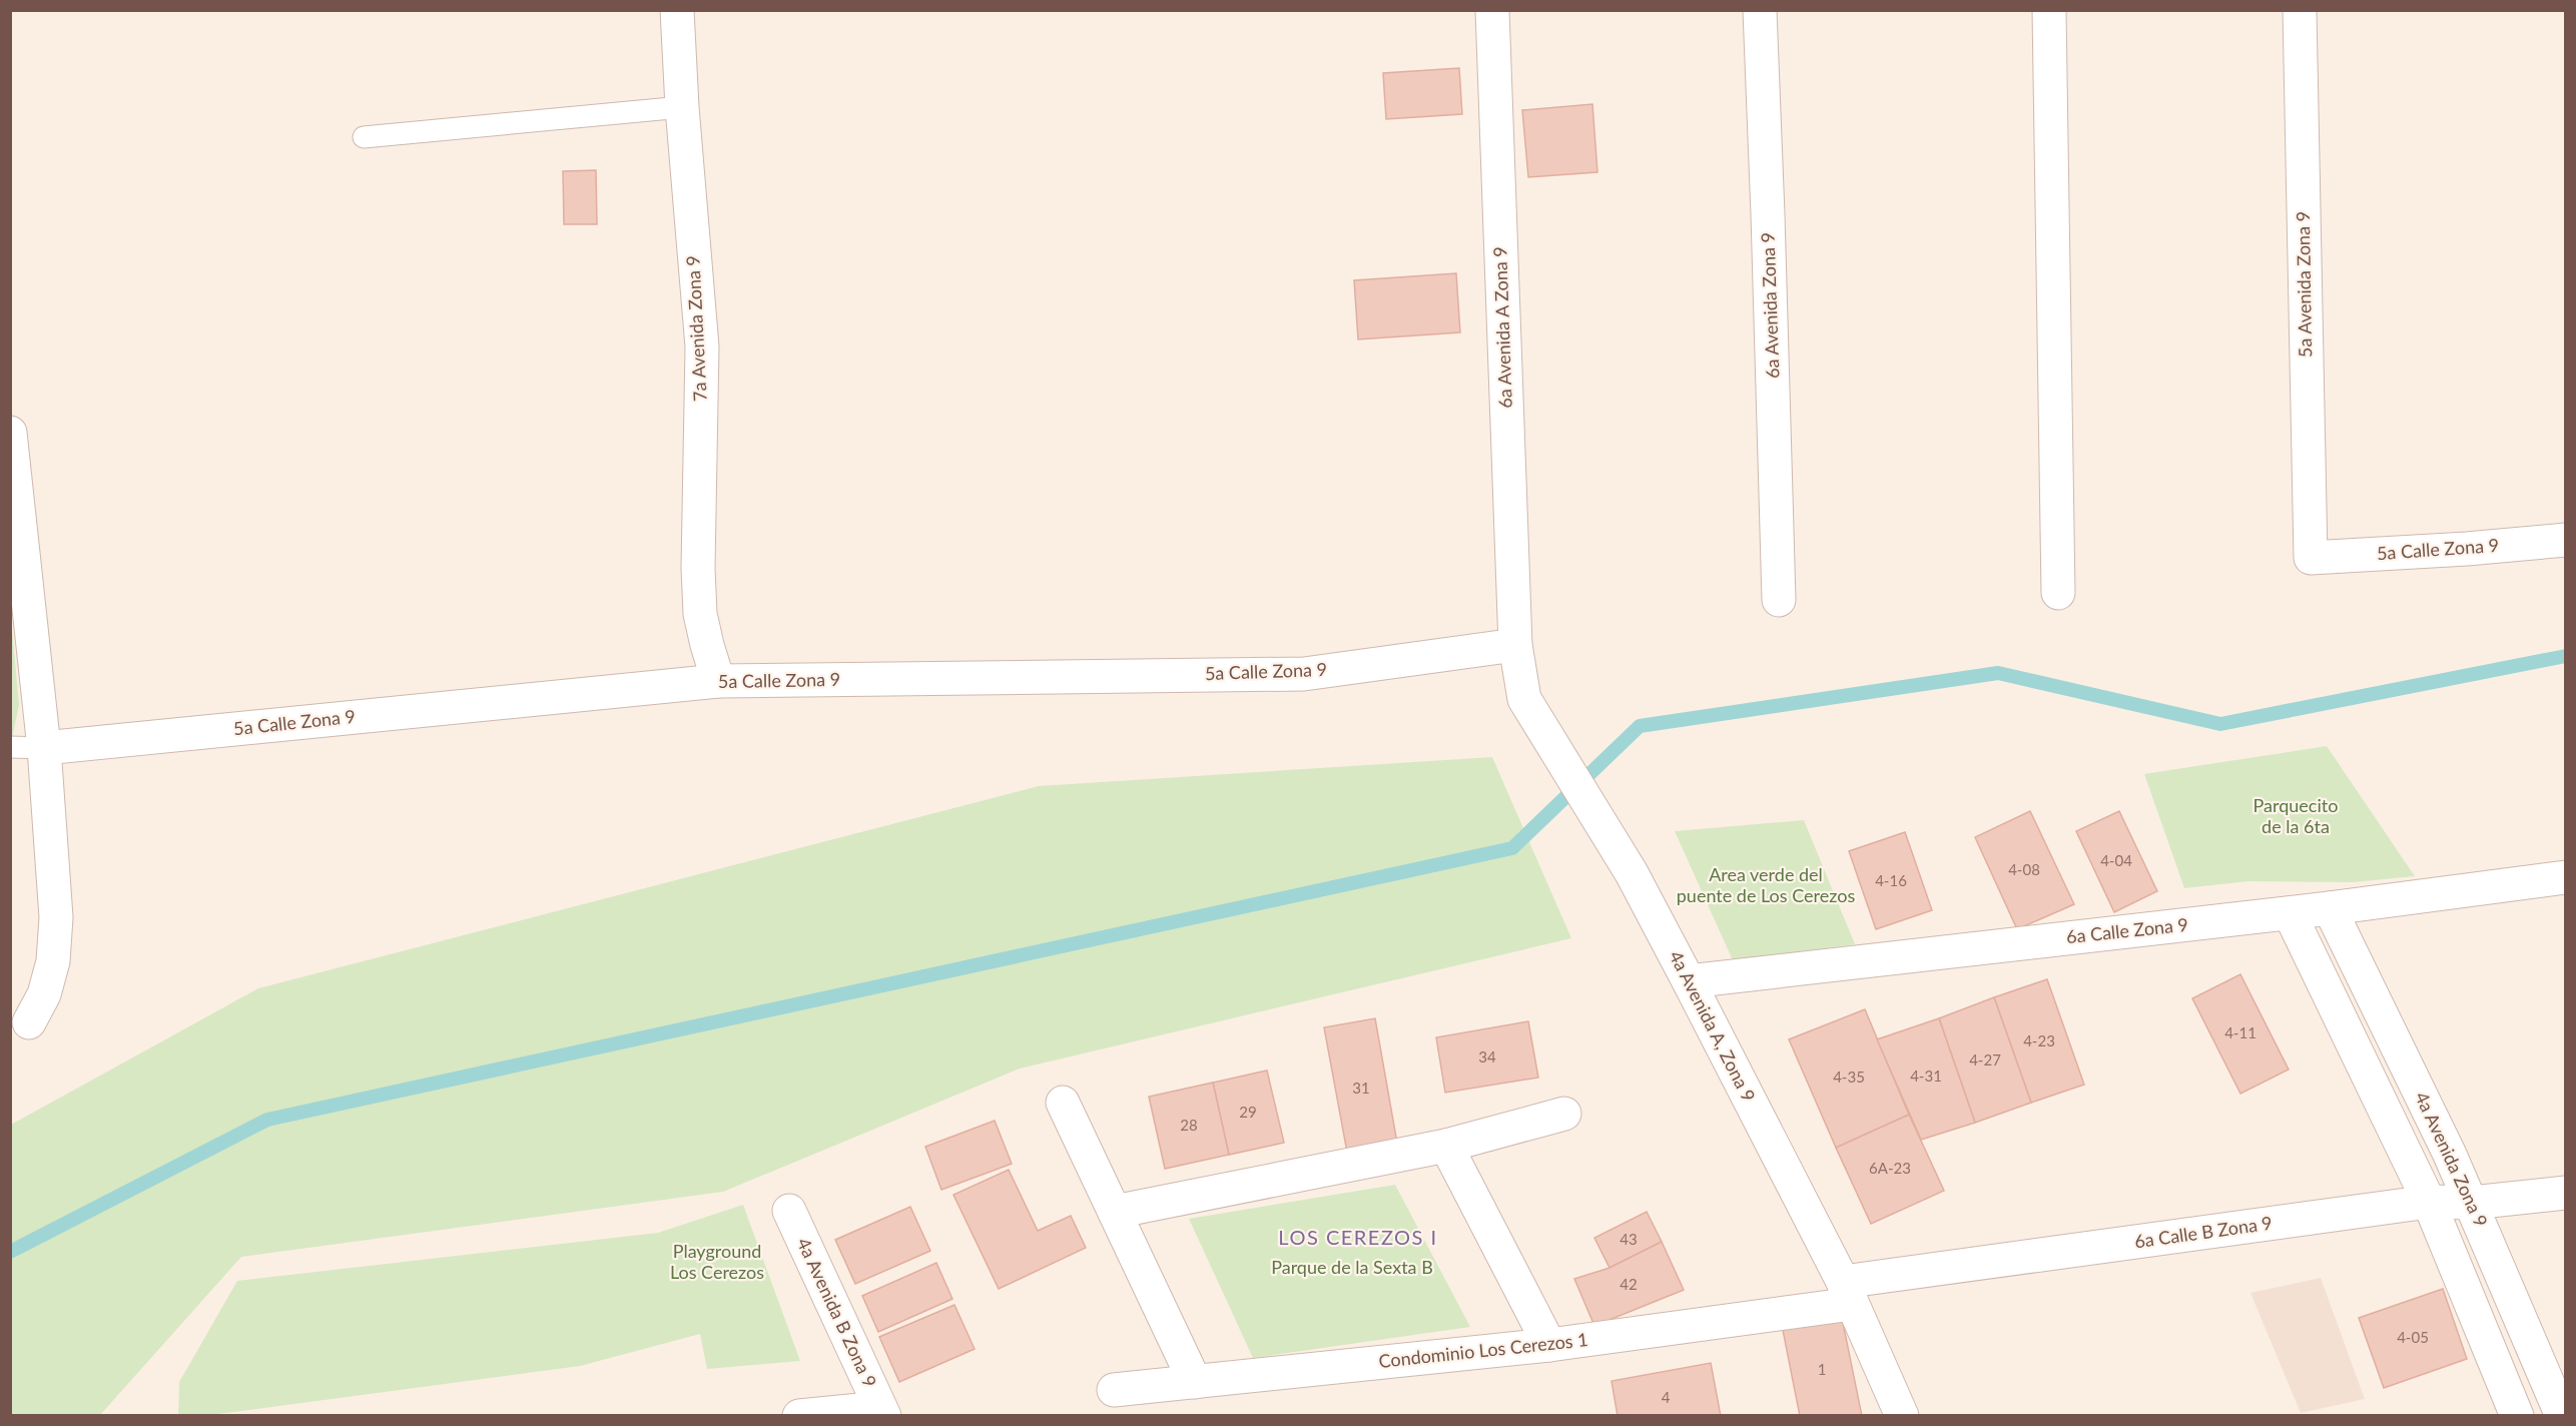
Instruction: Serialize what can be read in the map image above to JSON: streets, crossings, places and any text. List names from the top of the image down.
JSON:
{
  "streets": {
    "street": [
      "5a Avenida Zona 9",
      "6a Avenida Zona 9",
      "6a Avenida A Zona 9",
      "7a Avenida Zona 9",
      "5a Calle Zona 9",
      "6a Calle Zona 9",
      "4a Avenida A, Zona 9",
      "4a Avenida Zona 9",
      "6a Calle B Zona 9",
      "4a Avenida B Zona 9",
      "Condominio Los Cerezos 1"
    ]
  },
  "crossings": [
    ["5a Avenida Zona 9", "5a Calle Zona 9"],
    ["6a Avenida A Zona 9", "5a Calle Zona 9"],
    ["6a Avenida A Zona 9", "4a Avenida A, Zona 9"],
    ["7a Avenida Zona 9", "5a Calle Zona 9"],
    ["5a Calle Zona 9", "4a Avenida A, Zona 9"],
    ["6a Calle Zona 9", "4a Avenida A, Zona 9"],
    ["6a Calle Zona 9", "4a Avenida Zona 9"],
    ["4a Avenida A, Zona 9", "6a Calle B Zona 9"],
    ["4a Avenida A, Zona 9", "Condominio Los Cerezos 1"],
    ["4a Avenida Zona 9", "6a Calle B Zona 9"],
    ["6a Calle B Zona 9", "Condominio Los Cerezos 1"]
  ],
  "districts": ["LOS CEREZOS I"],
  "parks": [
    "Parquecito de la 6ta",
    "Area verde del puente de Los Cerezos",
    "Playground Los Cerezos",
    "Parque de la Sexta B"
  ],
  "house_numbers": [
    "4-04",
    "4-08",
    "4-16",
    "4-11",
    "4-23",
    "34",
    "4-27",
    "4-31",
    "4-35",
    "31",
    "29",
    "28",
    "6A-23",
    "43",
    "42",
    "4-05",
    "1",
    "4"
  ]
}
